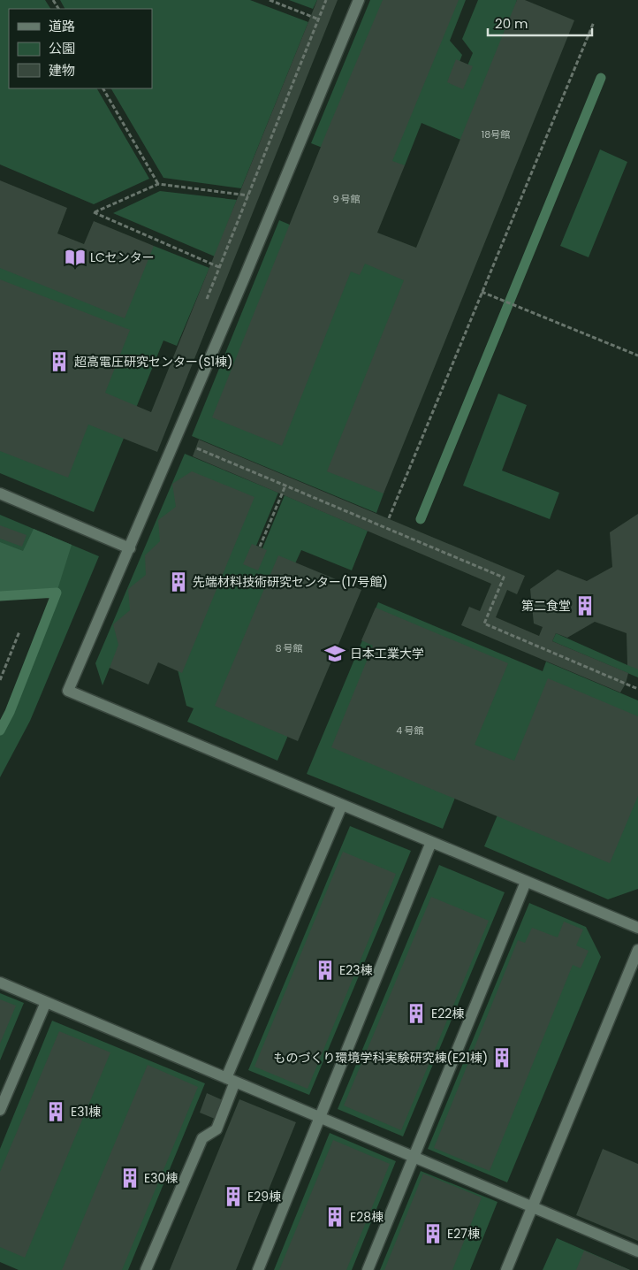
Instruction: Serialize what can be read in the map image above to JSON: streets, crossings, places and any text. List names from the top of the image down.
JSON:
{
  "places": {
    "library": ["LCセンター"],
    "building": [
      "超高電圧研究センター(S1棟)",
      "先端材料技術研究センター(17号館)",
      "第二食堂",
      "E23棟",
      "E22棟",
      "ものづくり環境学科実験研究棟(E21棟)",
      "E31棟",
      "E30棟",
      "E29棟",
      "E28棟",
      "E27棟"
    ],
    "school or university": ["日本工業大学"]
  },
  "house_numbers": [
    "18号館",
    "９号館",
    "８号館",
    "４号館"
  ],
  "legend": ["道路", "公園", "建物"],
  "scale_bar": "20 m"
}
